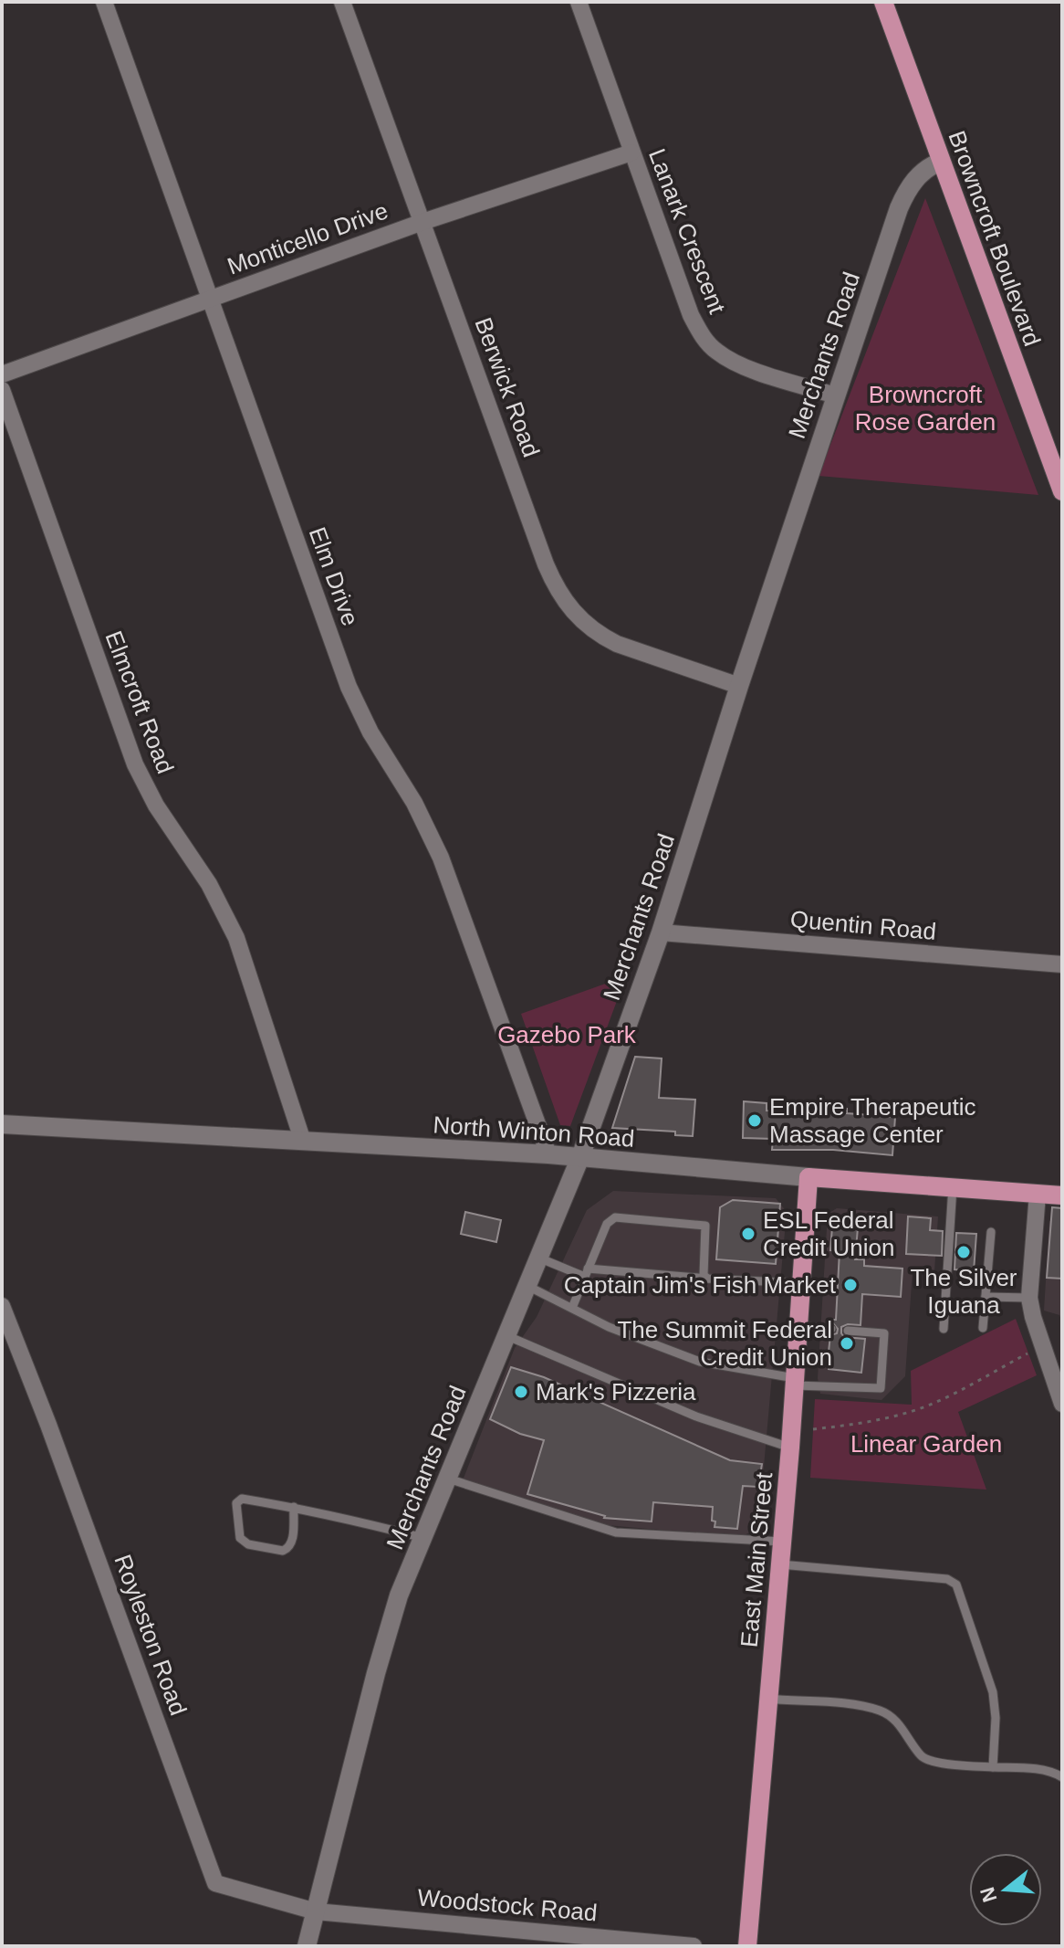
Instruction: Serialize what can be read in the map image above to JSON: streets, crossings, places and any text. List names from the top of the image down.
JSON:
{
  "streets": {
    "main road": ["Browncroft Boulevard", "North Winton Road", "East Main Street"],
    "street": [
      "Lanark Crescent",
      "Monticello Drive",
      "Merchants Road",
      "Berwick Road",
      "Elm Drive",
      "Elmcroft Road",
      "Quentin Road",
      "Royleston Road",
      "Woodstock Road"
    ]
  },
  "crossings": [
    ["Lanark Crescent", "Monticello Drive"],
    ["Lanark Crescent", "Merchants Road"],
    ["Monticello Drive", "Berwick Road"],
    ["Monticello Drive", "Elm Drive"],
    ["Browncroft Boulevard", "Merchants Road"],
    ["Merchants Road", "Berwick Road"],
    ["Merchants Road", "Quentin Road"],
    ["Merchants Road", "North Winton Road"],
    ["Merchants Road", "Royleston Road"],
    ["Merchants Road", "Woodstock Road"],
    ["Elm Drive", "North Winton Road"],
    ["Elmcroft Road", "North Winton Road"],
    ["North Winton Road", "East Main Street"],
    ["Royleston Road", "Woodstock Road"]
  ],
  "parks": ["Browncroft Rose Garden", "Gazebo Park", "Linear Garden"],
  "places": [
    "Empire Therapeutic Massage Center",
    "ESL Federal Credit Union",
    "The Silver Iguana",
    "Captain Jim's Fish Market",
    "The Summit Federal Credit Union",
    "Mark's Pizzeria"
  ],
  "north": "left"
}
